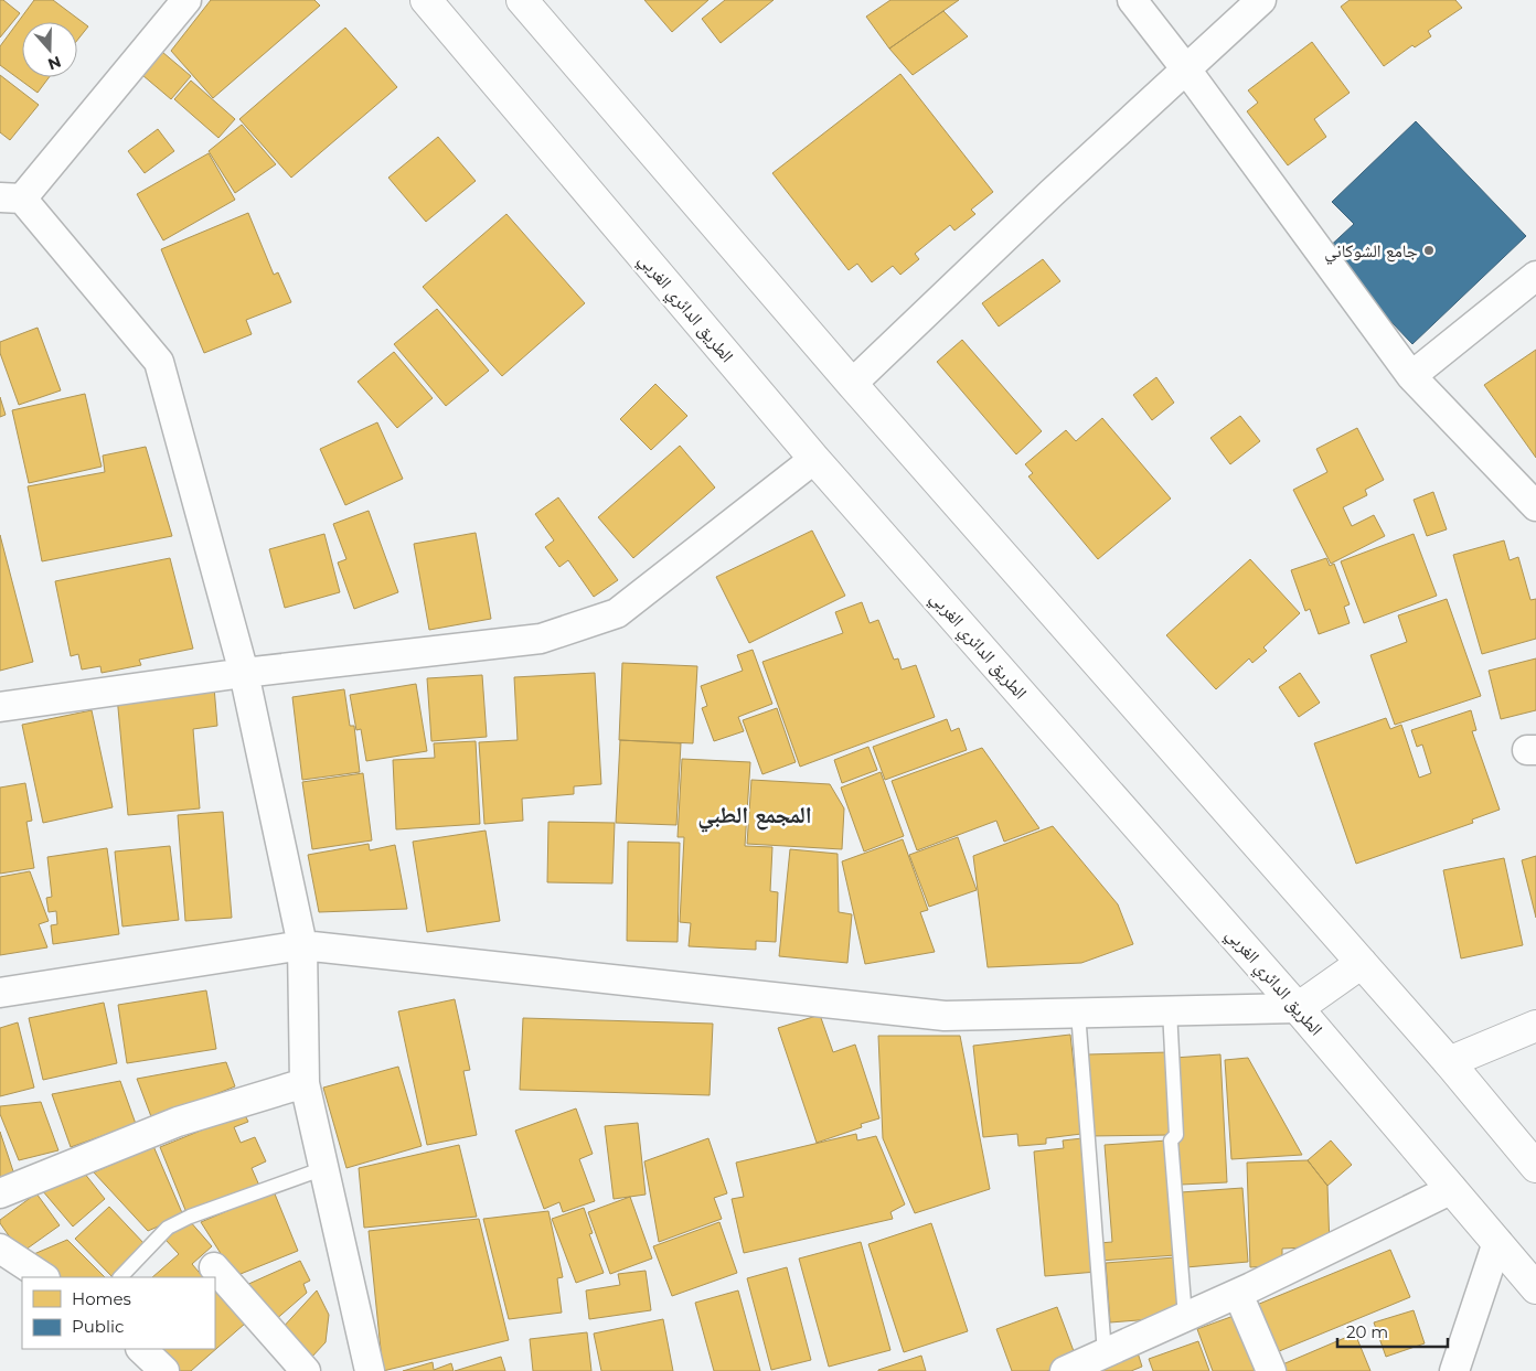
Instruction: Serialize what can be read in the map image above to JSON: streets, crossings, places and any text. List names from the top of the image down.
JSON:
{
  "streets": {
    "main road": ["الطريق الدائري الغربي"]
  },
  "districts": ["المجمع الطبي"],
  "places": ["جامع الشوكاني"],
  "legend": ["Homes", "Public"],
  "scale_bar": "20 m",
  "north": "bottom"
}
